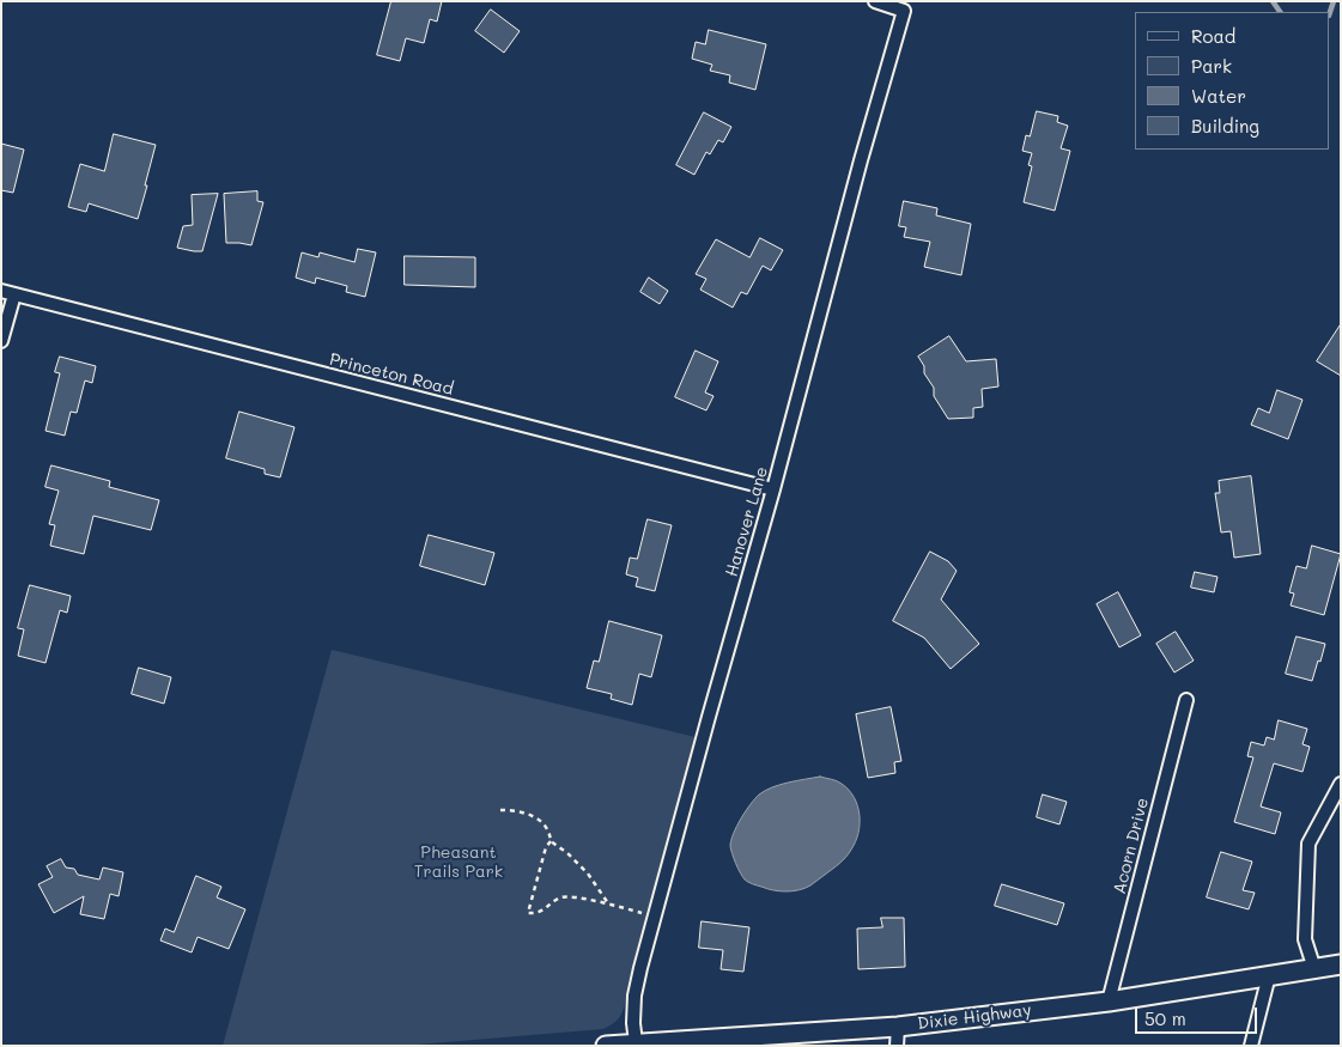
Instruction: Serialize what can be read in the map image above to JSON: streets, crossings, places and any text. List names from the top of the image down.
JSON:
{
  "streets": {
    "main road": ["Dixie Highway"],
    "street": ["Princeton Road", "Hanover Lane", "Acorn Drive"]
  },
  "crossings": [
    ["Princeton Road", "Hanover Lane"],
    ["Hanover Lane", "Dixie Highway"],
    ["Acorn Drive", "Dixie Highway"]
  ],
  "parks": ["Pheasant Trails Park"],
  "legend": [
    "Road",
    "Park",
    "Water",
    "Building"
  ],
  "scale_bar": "50 m"
}
